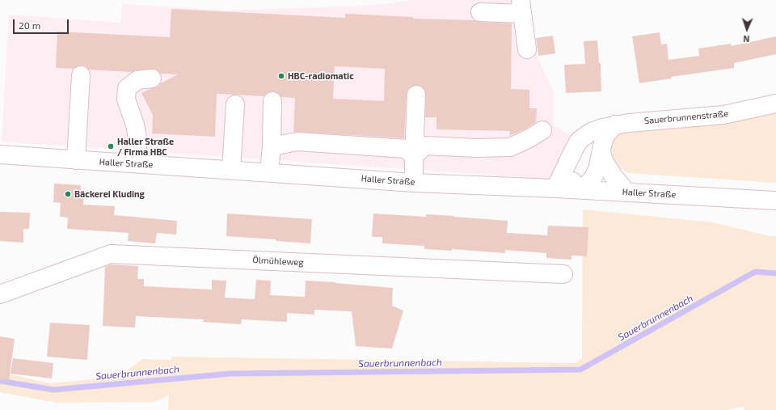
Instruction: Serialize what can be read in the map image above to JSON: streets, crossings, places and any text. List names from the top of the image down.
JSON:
{
  "streets": {
    "street": ["Sauerbrunnenstraße", "Haller Straße", "Ölmühleweg"]
  },
  "crossings": [
    ["Sauerbrunnenstraße", "Haller Straße"]
  ],
  "water": ["Sauerbrunnenbach"],
  "places": ["HBC-radiomatic", "Haller Straße / Firma HBC", "Bäckerei Kluding"],
  "scale_bar": "20 m",
  "north": "bottom"
}
